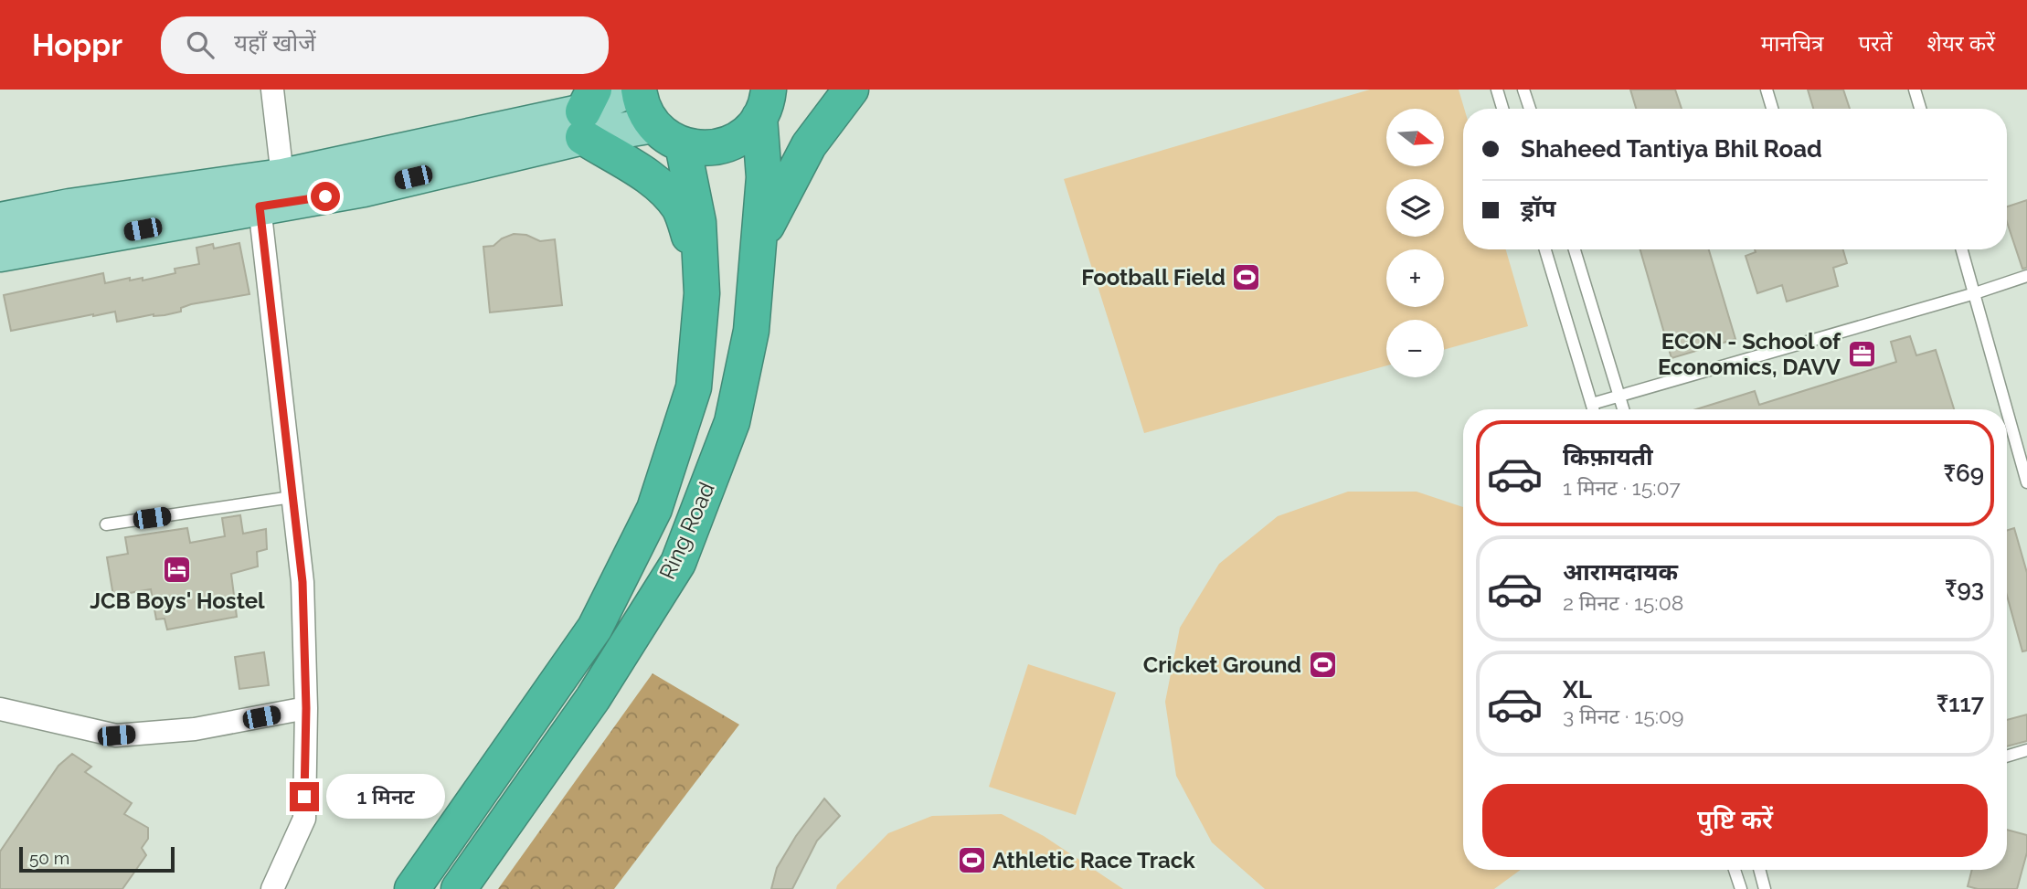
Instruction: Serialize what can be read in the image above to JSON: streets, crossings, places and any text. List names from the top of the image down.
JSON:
{
  "streets": {
    "highway": ["Ring Road"]
  },
  "places": {
    "sports": ["Football Field", "Cricket Ground", "Athletic Race Track"],
    "office": ["ECON - School of Economics, DAVV"],
    "hotel": ["JCB Boys' Hostel"]
  },
  "scale_bar": "50 m",
  "north": "right",
  "page": {
    "header": "Hoppr",
    "search": "यहाँ खोजें",
    "nav": ["मानचित्र", "परतें", "शेयर करें"],
    "map_buttons": ["+", "−"],
    "banner": ["Shaheed Tantiya Bhil Road", "ड्रॉप"],
    "list": [
      {
        "name": "किफ़ायती",
        "note": "1 मिनट · 15:07",
        "value": "₹69"
      },
      {
        "name": "आरामदायक",
        "note": "2 मिनट · 15:08",
        "value": "₹93"
      },
      {
        "name": "XL",
        "note": "3 मिनट · 15:09",
        "value": "₹117"
      }
    ],
    "buttons": "पुष्टि करें",
    "bubble": "1 मिनट",
    "scale": "50 m"
  }
}
